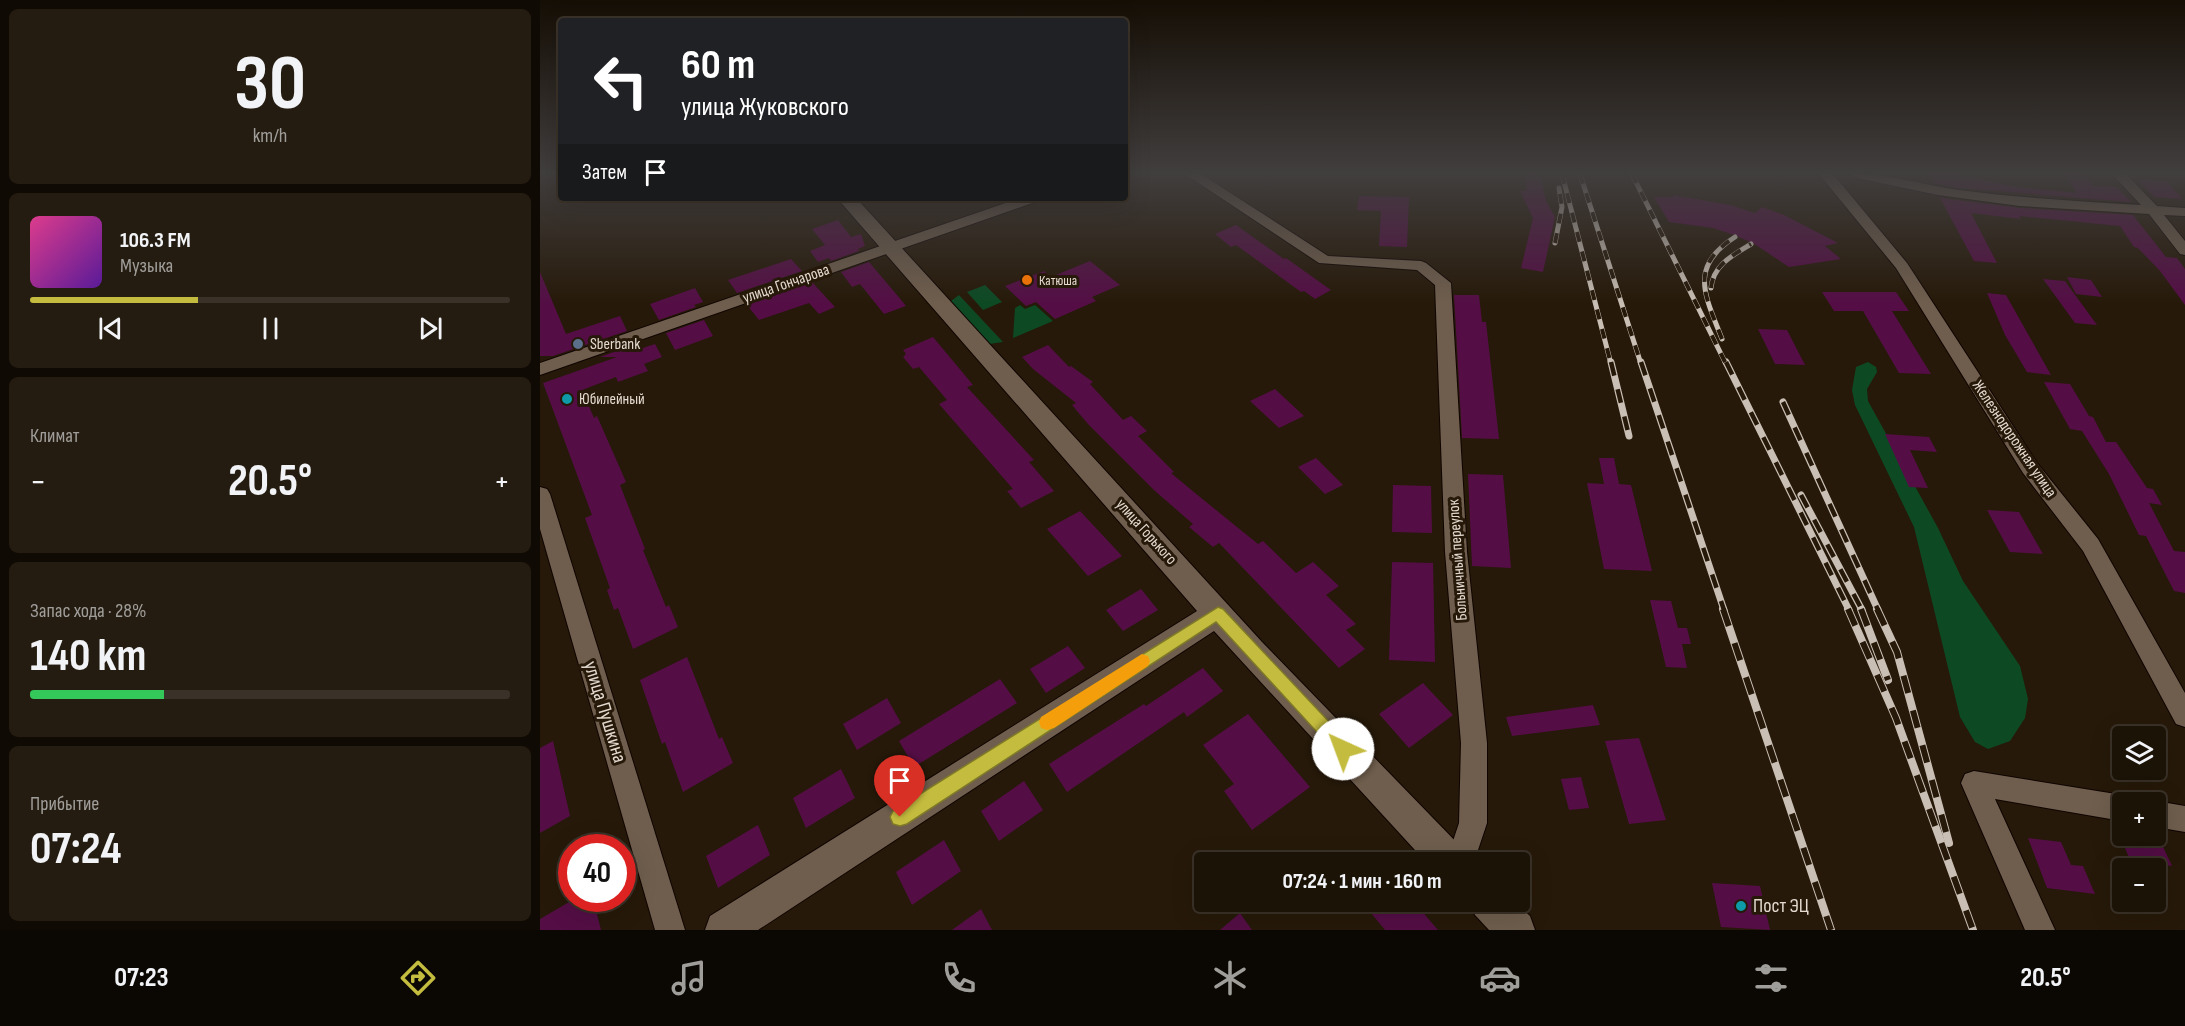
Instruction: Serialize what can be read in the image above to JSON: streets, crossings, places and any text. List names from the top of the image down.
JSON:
{
  "streets": {
    "street": [
      "улица Гончарова",
      "Железнодорожная улица",
      "улица Горького",
      "Больничный переулок",
      "улица Пушкина"
    ]
  },
  "crossings": [
    ["улица Гончарова", "улица Горького"]
  ],
  "places": [
    "Катюша",
    "Sberbank",
    "Юбилейный",
    "Пост ЭЦ"
  ],
  "page": {
    "tile": [
      ["30", "km/h"],
      "Климат",
      ["Запас хода · 28%", "140 km"],
      ["Прибытие", "07:24"]
    ],
    "turn": ["60 m", "улица Жуковского"],
    "then": "Затем",
    "song": ["106.3 FM", "Музыка"],
    "heat": ["−", "20.5°", "+"],
    "map_buttons": ["+", "−"],
    "limit": "40",
    "trip": "07:24 · 1 мин · 160 m",
    "tabs": ["07:23", "20.5°"]
  }
}
